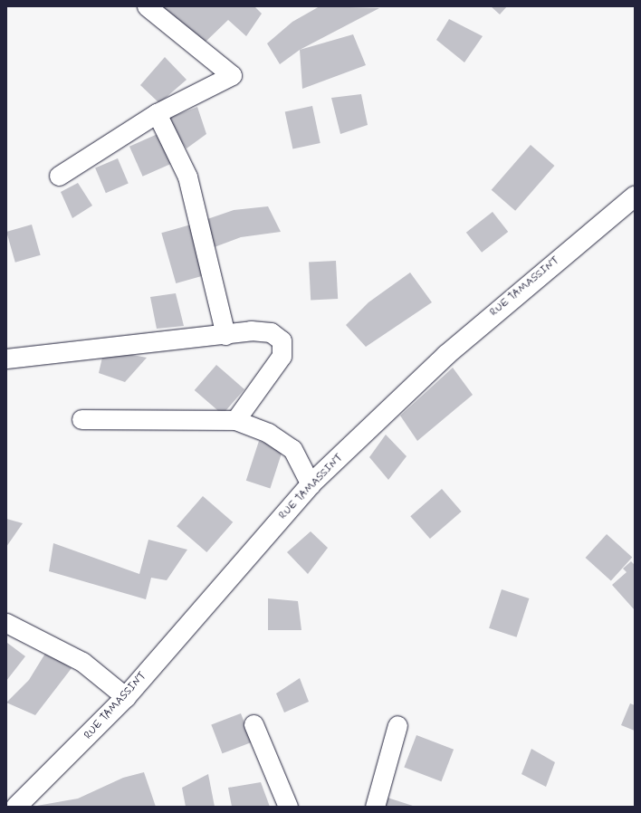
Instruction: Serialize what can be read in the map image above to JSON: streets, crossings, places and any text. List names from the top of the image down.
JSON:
{
  "streets": {
    "main road": ["RUE TAMASSINT"]
  }
}
